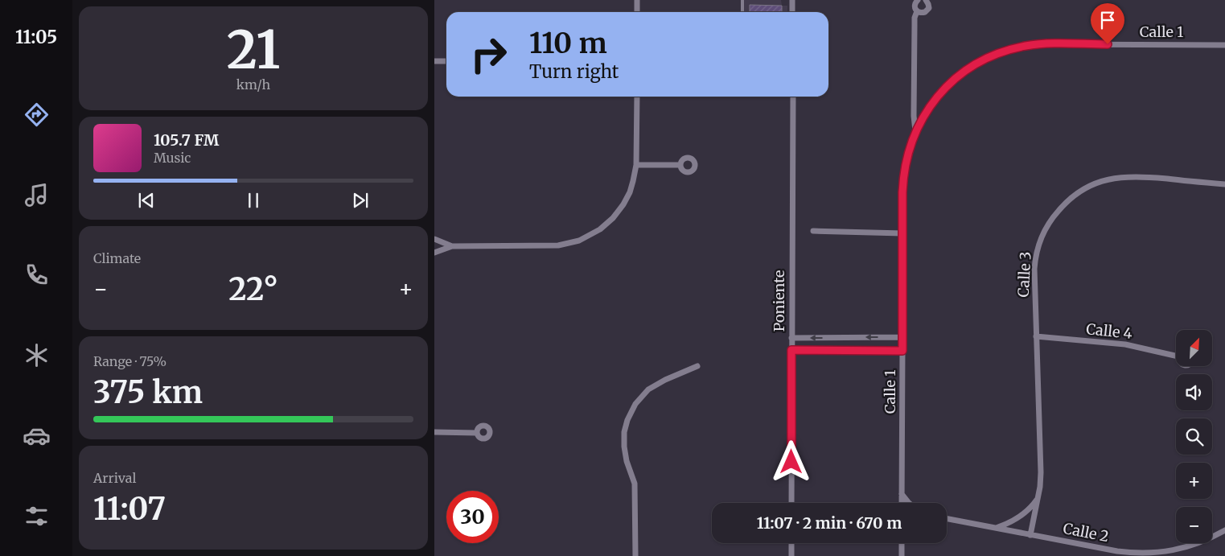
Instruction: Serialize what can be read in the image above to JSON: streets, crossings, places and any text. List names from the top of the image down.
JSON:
{
  "streets": {
    "street": [
      "Calle 1",
      "Calle 3",
      "Poniente",
      "Calle 4",
      "Calle 2"
    ]
  },
  "crossings": [
    ["Calle 3", "Calle 4"],
    ["Calle 3", "Calle 2"]
  ],
  "north": "top right",
  "page": {
    "tabs": "11:05",
    "tile": [
      ["21", "km/h"],
      "Climate",
      ["Range · 75%", "375 km"],
      ["Arrival", "11:07"]
    ],
    "turn": ["110 m", "Turn right"],
    "song": ["105.7 FM", "Music"],
    "heat": ["−", "22°", "+"],
    "map_buttons": ["+", "−"],
    "limit": "30",
    "trip": "11:07 · 2 min · 670 m"
  }
}
